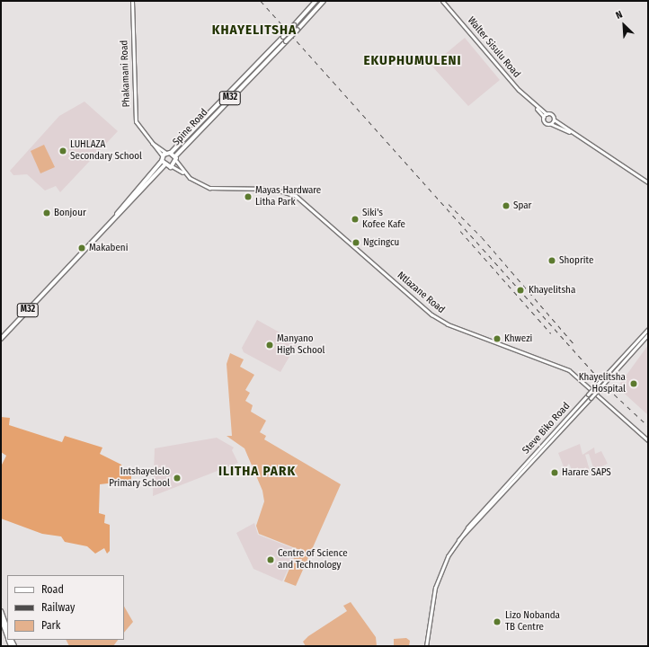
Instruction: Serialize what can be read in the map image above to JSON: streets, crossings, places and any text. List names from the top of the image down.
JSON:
{
  "streets": {
    "main road": ["M32", "Spine Road"],
    "street": [
      "Walter Sisulu Road",
      "Phakamani Road",
      "Ntlazane Road",
      "Steve Biko Road"
    ]
  },
  "crossings": [
    ["Phakamani Road", "M32"],
    ["Phakamani Road", "Spine Road"],
    ["Phakamani Road", "Ntlazane Road"],
    ["M32", "Spine Road"],
    ["M32", "Ntlazane Road"],
    ["Spine Road", "Ntlazane Road"]
  ],
  "districts": ["KHAYELITSHA", "EKUPHUMULENI", "ILITHA PARK"],
  "places": [
    "LUHLAZA Secondary School",
    "Mayas Hardware Litha Park",
    "Spar",
    "Bonjour",
    "Siki's Kofee Kafe",
    "Ngcingcu",
    "Makabeni",
    "Shoprite",
    "Khayelitsha",
    "Khwezi",
    "Manyano High School",
    "Khayelitsha Hospital",
    "Harare SAPS",
    "Intshayelelo Primary School",
    "Centre of Science and Technology",
    "Lizo Nobanda TB Centre"
  ],
  "legend": ["Road", "Railway", "Park"],
  "north": "top left"
}
